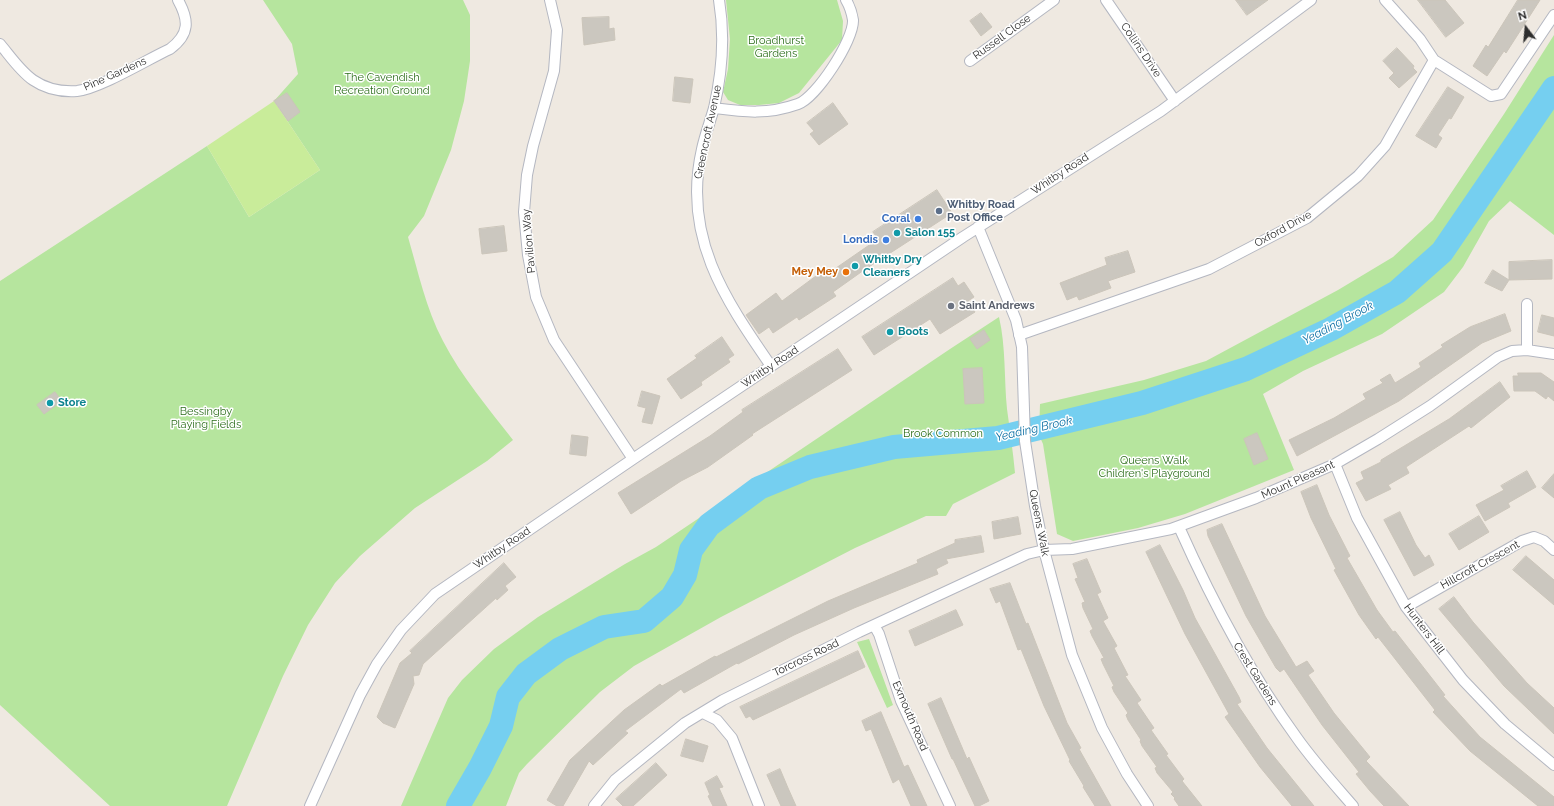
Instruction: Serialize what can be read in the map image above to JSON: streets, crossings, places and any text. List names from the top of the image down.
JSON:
{
  "streets": {
    "street": [
      "Russell Close",
      "Collins Drive",
      "Pine Gardens",
      "Greencroft Avenue",
      "Whitby Road",
      "Oxford Drive",
      "Pavilion Way",
      "Mount Pleasant",
      "Queens Walk",
      "Hillcroft Crescent",
      "Hunters Hill",
      "Torcross Road",
      "Crest Gardens",
      "Exmouth Road"
    ]
  },
  "crossings": [
    ["Collins Drive", "Whitby Road"],
    ["Greencroft Avenue", "Whitby Road"],
    ["Whitby Road", "Pavilion Way"],
    ["Whitby Road", "Queens Walk"],
    ["Oxford Drive", "Queens Walk"],
    ["Mount Pleasant", "Queens Walk"],
    ["Mount Pleasant", "Hunters Hill"],
    ["Mount Pleasant", "Torcross Road"],
    ["Mount Pleasant", "Crest Gardens"],
    ["Queens Walk", "Torcross Road"],
    ["Hillcroft Crescent", "Hunters Hill"],
    ["Torcross Road", "Exmouth Road"]
  ],
  "water": ["Yeading Brook"],
  "parks": [
    "Broadhurst Gardens",
    "The Cavendish Recreation Ground",
    "Bessingby Playing Fields",
    "Brook Common",
    "Queens Walk Children's Playground"
  ],
  "places": [
    "Whitby Road Post Office",
    "Coral",
    "Salon 155",
    "Londis",
    "Whitby Dry Cleaners",
    "Mey Mey",
    "Saint Andrews",
    "Boots",
    "Store"
  ],
  "north": "top"
}
